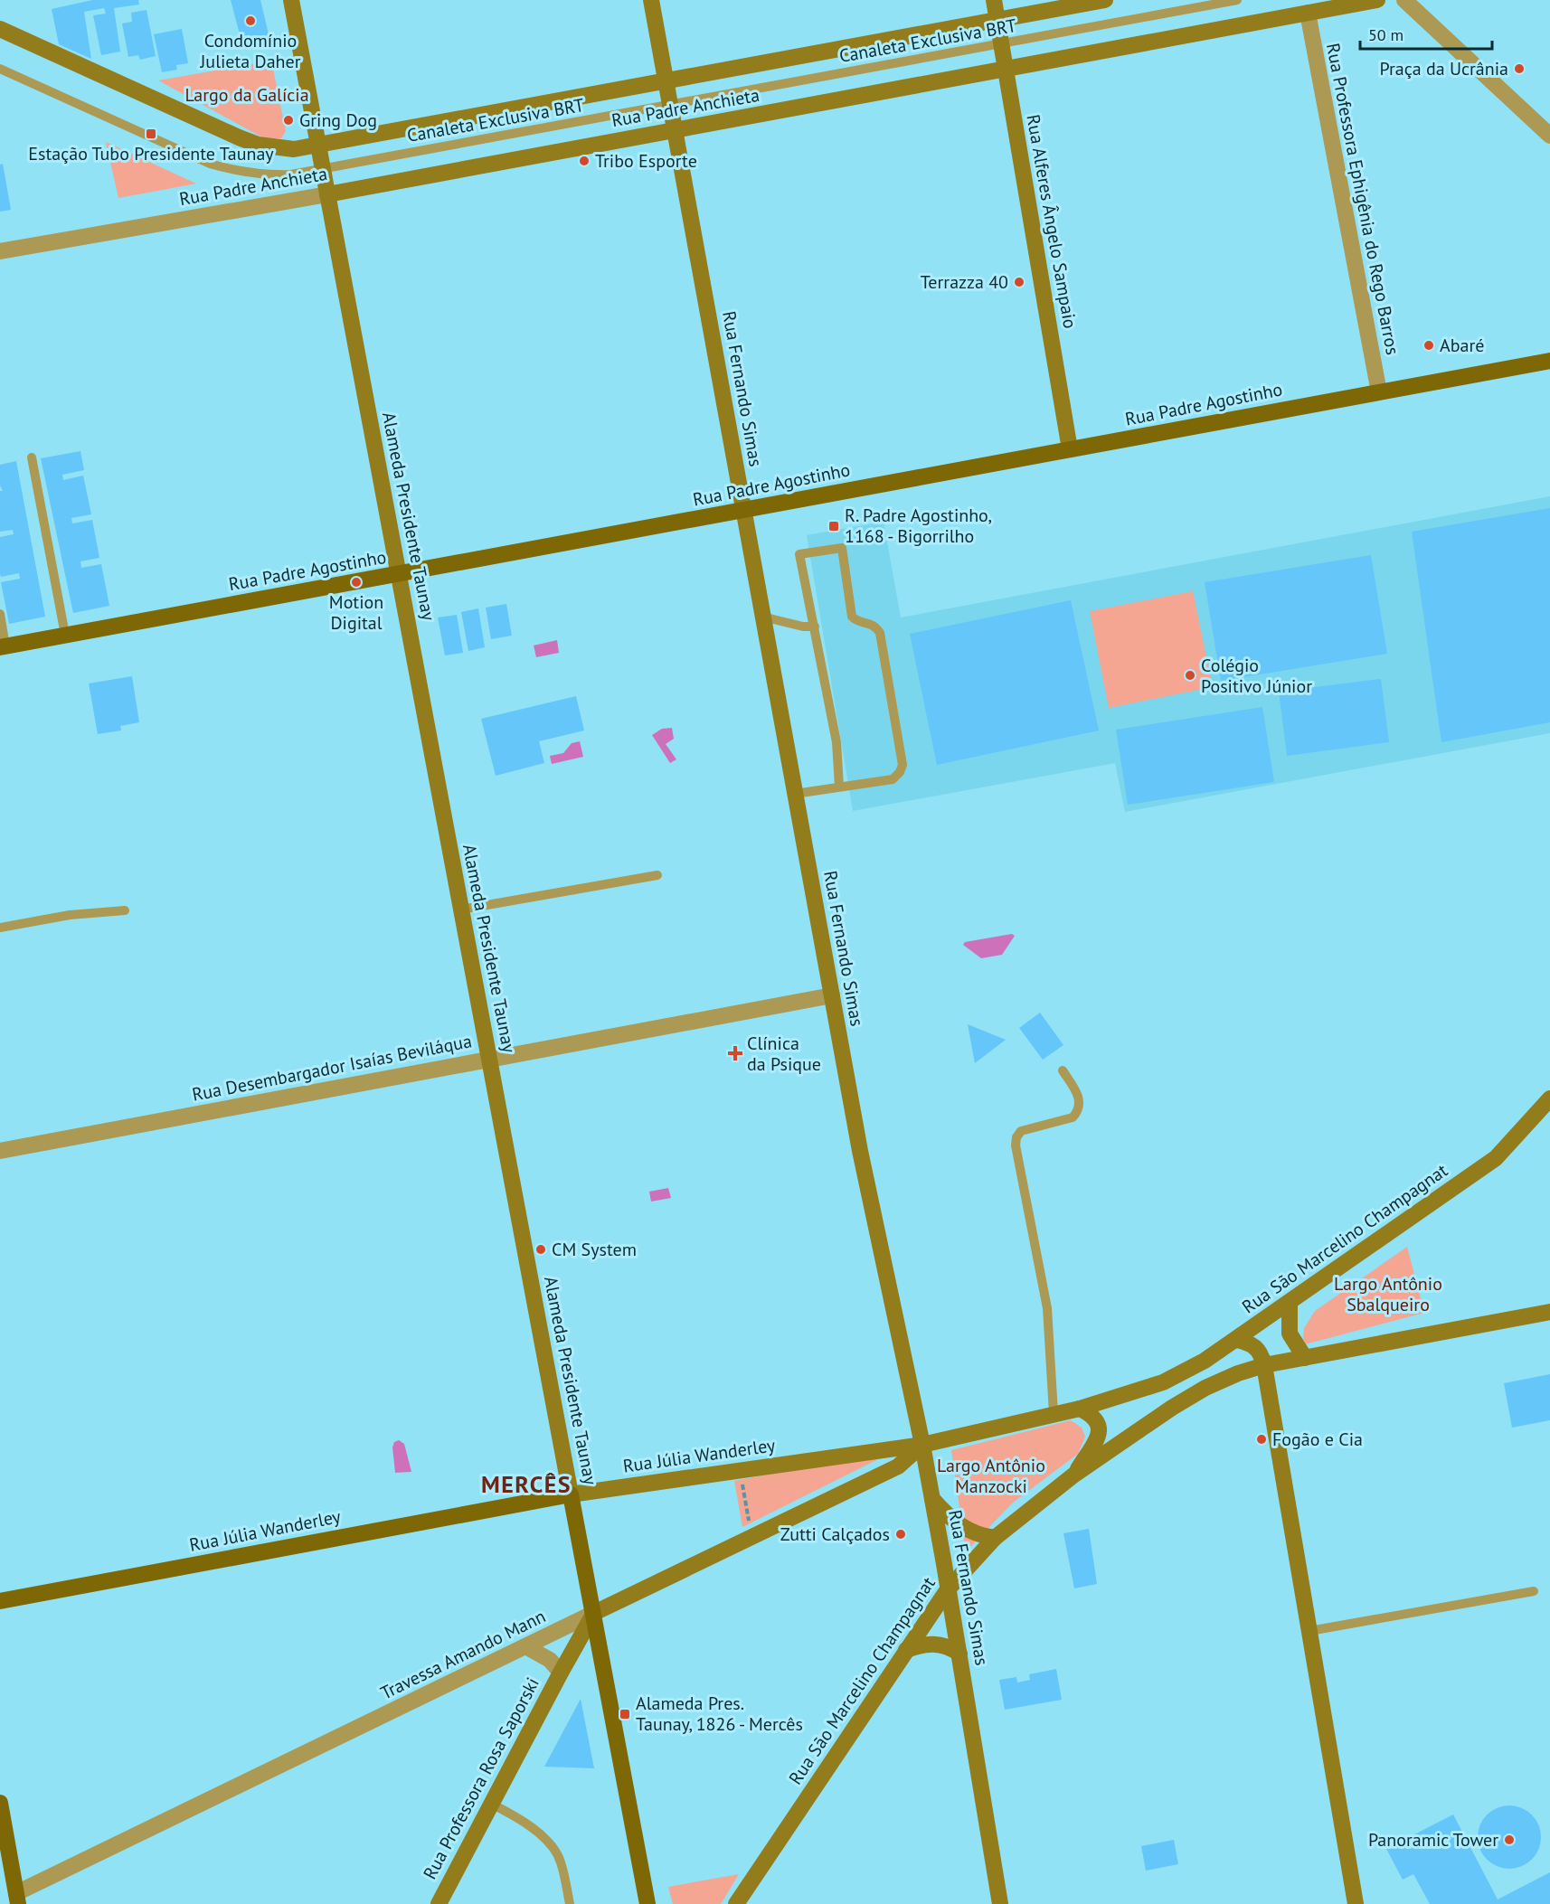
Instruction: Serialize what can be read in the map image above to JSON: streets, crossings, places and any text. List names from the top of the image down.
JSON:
{
  "streets": {
    "main road": [
      "Rua Padre Anchieta",
      "Rua Alferes Ângelo Sampaio",
      "Rua Fernando Simas",
      "Rua Padre Agostinho",
      "Alameda Presidente Taunay",
      "Rua São Marcelino Champagnat",
      "Rua Júlia Wanderley",
      "Travessa Amando Mann",
      "Rua Professora Rosa Saporski"
    ],
    "street": ["Rua Professora Ephigênia do Rego Barros", "Rua Desembargador Isaías Beviláqua"],
    "lane": ["Canaleta Exclusiva BRT"]
  },
  "crossings": [
    ["Canaleta Exclusiva BRT", "Rua Alferes Ângelo Sampaio"],
    ["Canaleta Exclusiva BRT", "Rua Fernando Simas"],
    ["Canaleta Exclusiva BRT", "Alameda Presidente Taunay"],
    ["Rua Padre Anchieta", "Rua Professora Ephigênia do Rego Barros"],
    ["Rua Padre Anchieta", "Rua Alferes Ângelo Sampaio"],
    ["Rua Padre Anchieta", "Rua Fernando Simas"],
    ["Rua Padre Anchieta", "Alameda Presidente Taunay"],
    ["Rua Professora Ephigênia do Rego Barros", "Rua Padre Agostinho"],
    ["Rua Alferes Ângelo Sampaio", "Rua Padre Agostinho"],
    ["Rua Fernando Simas", "Rua Padre Agostinho"],
    ["Rua Fernando Simas", "Rua Desembargador Isaías Beviláqua"],
    ["Rua Fernando Simas", "Rua São Marcelino Champagnat"],
    ["Rua Fernando Simas", "Rua Júlia Wanderley"],
    ["Rua Fernando Simas", "Travessa Amando Mann"],
    ["Rua Padre Agostinho", "Alameda Presidente Taunay"],
    ["Alameda Presidente Taunay", "Rua Desembargador Isaías Beviláqua"],
    ["Alameda Presidente Taunay", "Rua Júlia Wanderley"],
    ["Alameda Presidente Taunay", "Travessa Amando Mann"],
    ["Alameda Presidente Taunay", "Rua Professora Rosa Saporski"],
    ["Rua São Marcelino Champagnat", "Rua Júlia Wanderley"],
    ["Rua Júlia Wanderley", "Travessa Amando Mann"],
    ["Travessa Amando Mann", "Rua Professora Rosa Saporski"]
  ],
  "districts": ["MERCÊS"],
  "parks": ["Largo da Galícia", "Largo Antônio Sbalqueiro", "Largo Antônio Manzocki"],
  "places": {
    "other": [
      "Condomínio Julieta Daher",
      "Praça da Ucrânia",
      "Gring Dog",
      "Tribo Esporte",
      "Terrazza 40",
      "Abaré",
      "Motion Digital",
      "Colégio Positivo Júnior",
      "CM System",
      "Fogão e Cia",
      "Zutti Calçados",
      "Panoramic Tower"
    ],
    "transit": ["Estação Tubo Presidente Taunay", "R. Padre Agostinho, 1168 - Bigorrilho", "Alameda Pres. Taunay, 1826 - Mercês"],
    "health": ["Clínica da Psique"]
  },
  "scale_bar": "50 m"
}
